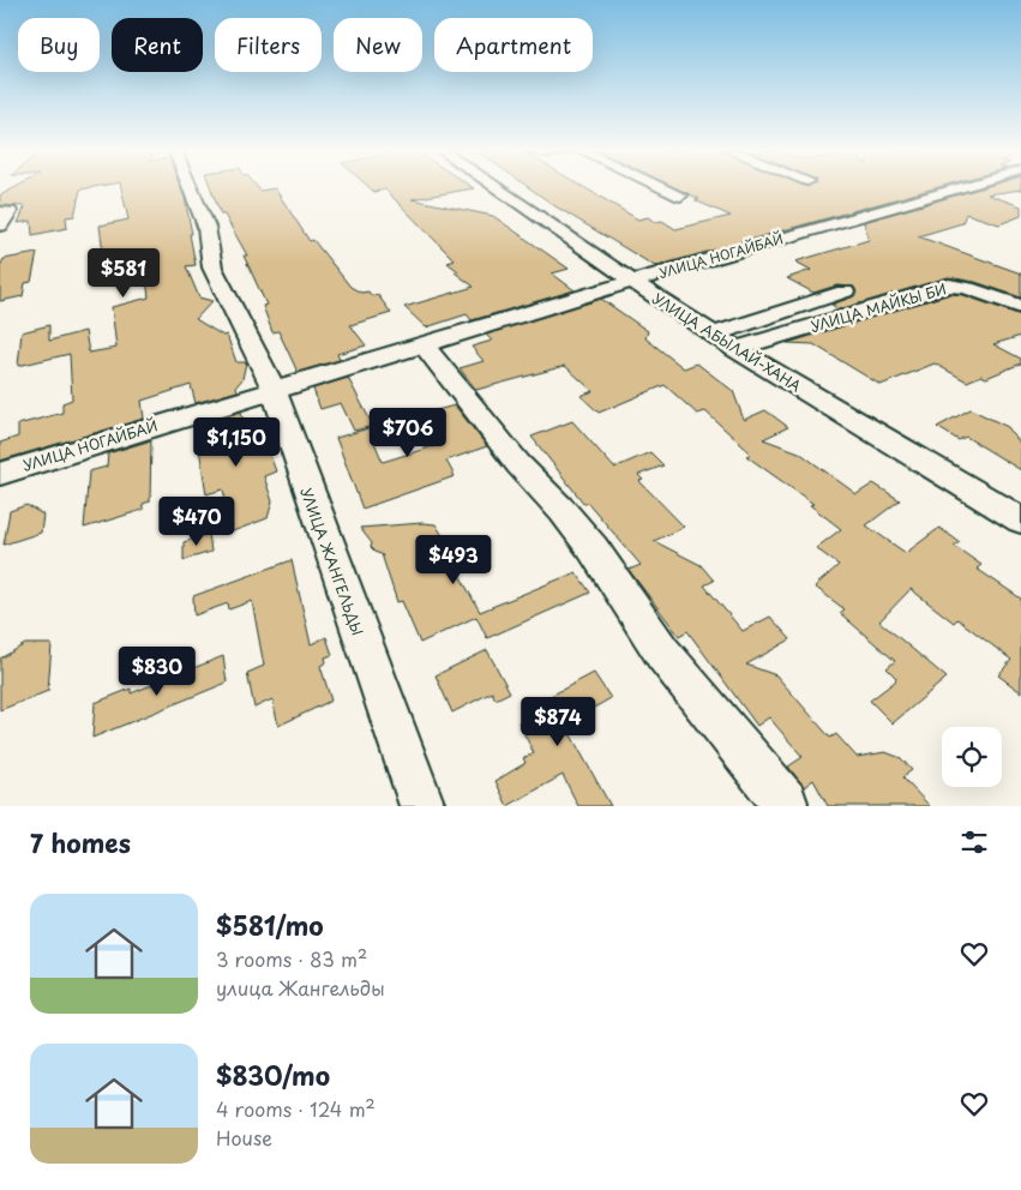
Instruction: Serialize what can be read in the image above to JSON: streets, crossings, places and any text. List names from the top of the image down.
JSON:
{
  "streets": {
    "street": [
      "УЛИЦА НОГАЙБАЙ",
      "УЛИЦА МАЙКЫ БИ",
      "УЛИЦА АБЫЛАЙ-ХАНА",
      "УЛИЦА ЖАНГЕЛЬДЫ"
    ]
  },
  "crossings": [
    ["УЛИЦА НОГАЙБАЙ", "УЛИЦА АБЫЛАЙ-ХАНА"],
    ["УЛИЦА НОГАЙБАЙ", "УЛИЦА ЖАНГЕЛЬДЫ"],
    ["УЛИЦА МАЙКЫ БИ", "УЛИЦА АБЫЛАЙ-ХАНА"]
  ],
  "page": {
    "chip": [
      "Buy",
      "Rent",
      "Filters",
      "New",
      "Apartment"
    ],
    "price": [
      "$581",
      "$706",
      "$1,150",
      "$470",
      "$493",
      "$830",
      "$874"
    ],
    "heading": "7 homes",
    "list": [
      {
        "name": "$581/mo",
        "note": "3 rooms · 83 m² · улица Жангельды"
      },
      {
        "name": "$830/mo",
        "note": "4 rooms · 124 m² · House"
      }
    ]
  }
}
